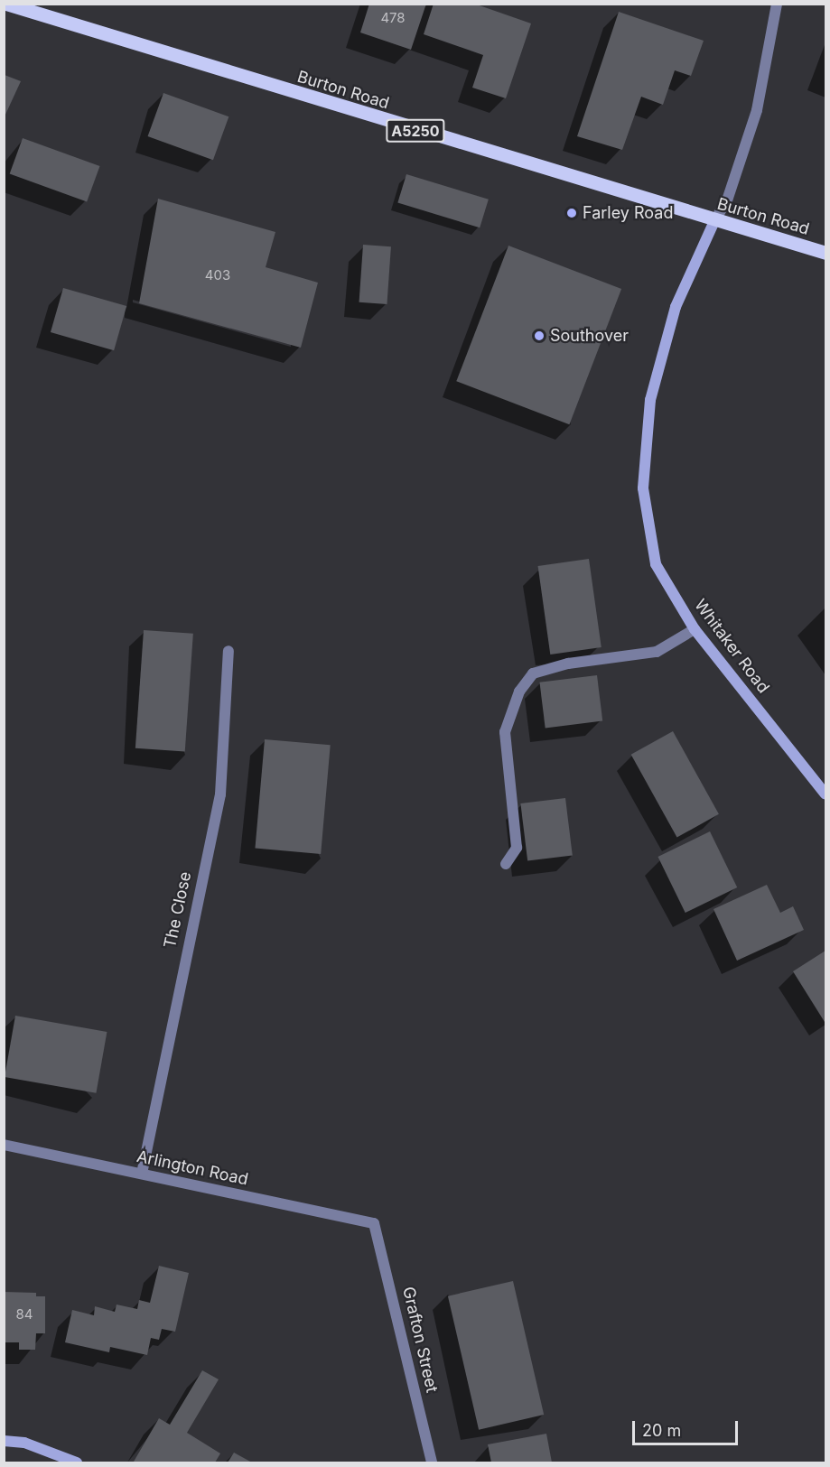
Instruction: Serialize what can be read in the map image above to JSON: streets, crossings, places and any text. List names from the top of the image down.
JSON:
{
  "streets": {
    "main road": ["Burton Road", "A5250"],
    "street": [
      "Whitaker Road",
      "The Close",
      "Arlington Road",
      "Grafton Street"
    ]
  },
  "crossings": [
    ["Burton Road", "Whitaker Road"],
    ["The Close", "Arlington Road"],
    ["Arlington Road", "Grafton Street"]
  ],
  "places": ["Farley Road", "Southover"],
  "house_numbers": ["478", "403", "84"],
  "scale_bar": "20 m"
}
